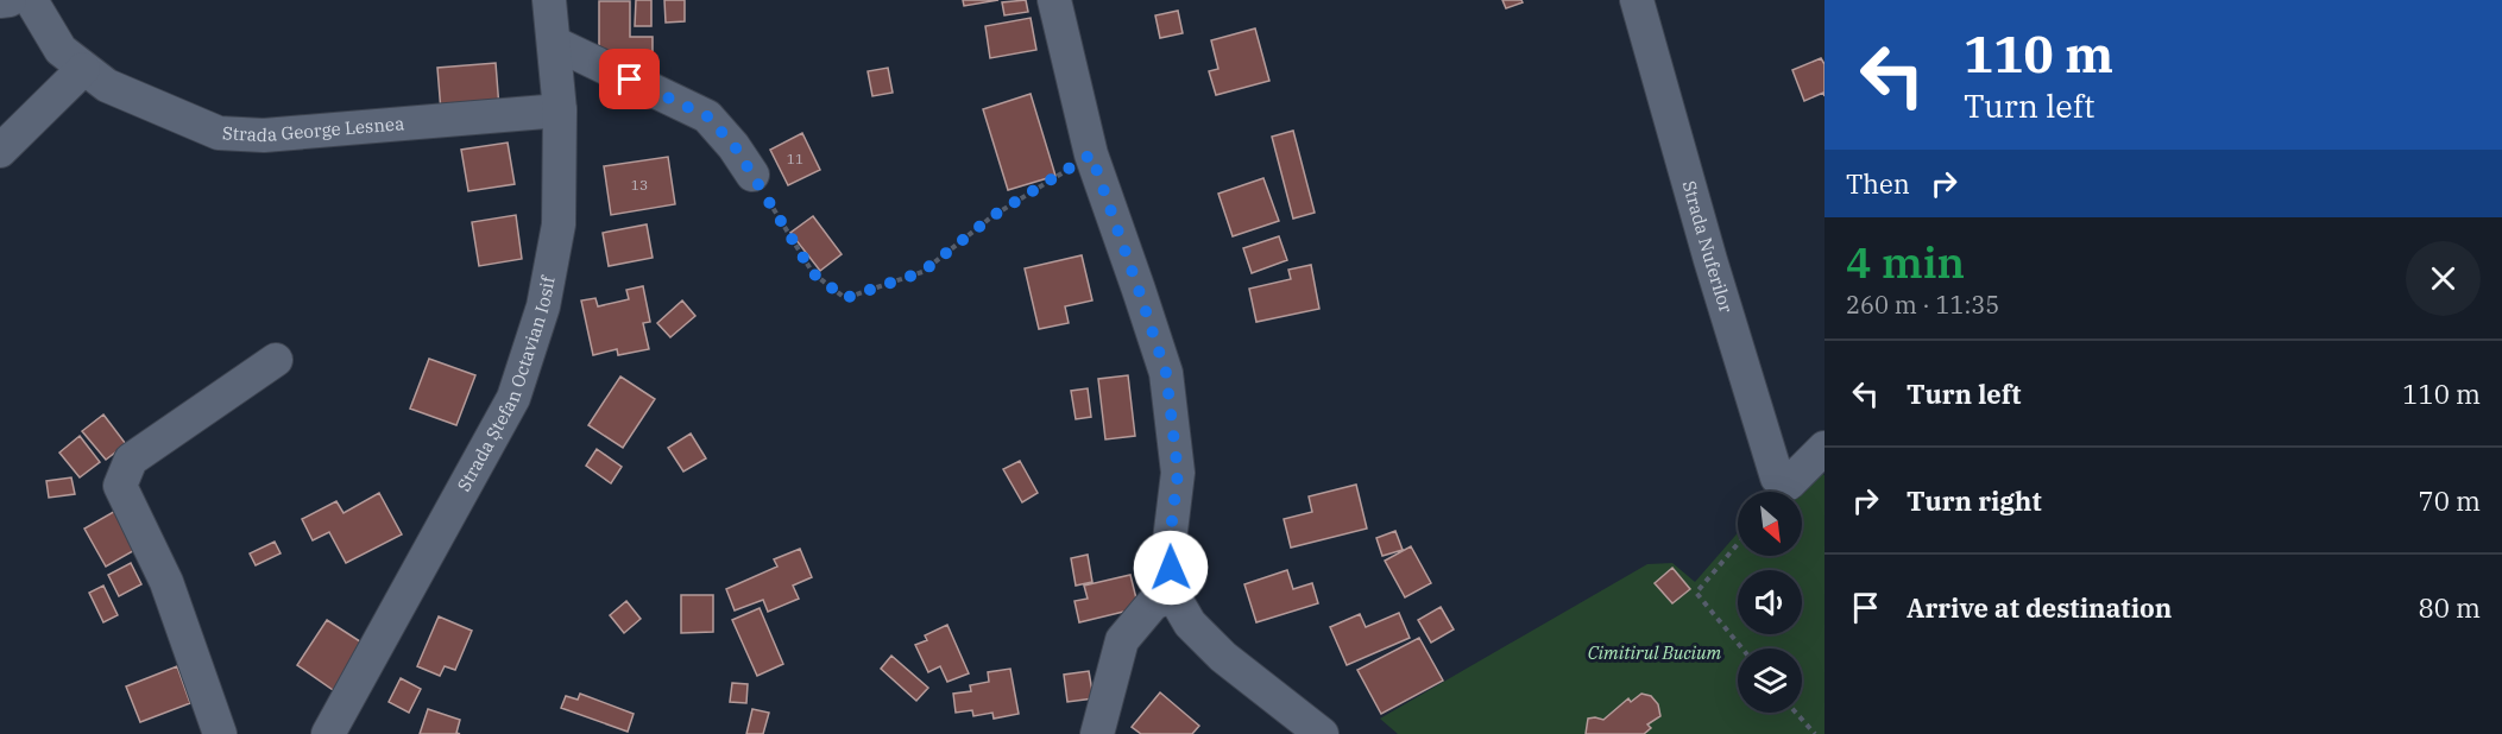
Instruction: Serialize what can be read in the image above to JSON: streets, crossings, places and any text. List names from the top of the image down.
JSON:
{
  "streets": {
    "street": ["Strada George Lesnea", "Strada Nuferilor", "Strada Ștefan Octavian Iosif"]
  },
  "crossings": [
    ["Strada George Lesnea", "Strada Ștefan Octavian Iosif"]
  ],
  "parks": ["Cimitirul Bucium"],
  "house_numbers": ["11", "13"],
  "north": "bottom right",
  "page": {
    "turn": ["110 m", "Turn left"],
    "then": "Then",
    "heading": ["4 min", "260 m · 11:35"],
    "list": [
      {
        "name": "Turn left",
        "value": "110 m"
      },
      {
        "name": "Turn right",
        "value": "70 m"
      },
      {
        "name": "Arrive at destination",
        "value": "80 m"
      }
    ]
  }
}
